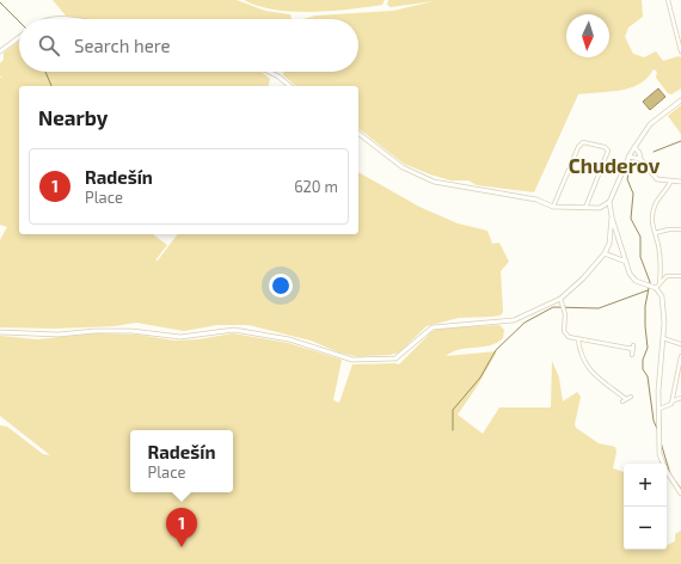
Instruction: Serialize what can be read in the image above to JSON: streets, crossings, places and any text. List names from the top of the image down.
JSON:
{
  "districts": ["Chuderov"],
  "north": "bottom",
  "page": {
    "search": "Search here",
    "heading": "Nearby",
    "list": [
      {
        "mark": "1",
        "name": "Radešín",
        "note": "Place",
        "value": "620 m"
      }
    ],
    "popup": ["Radešín", "Place"],
    "map_buttons": ["+", "−"],
    "pins": "1"
  }
}
